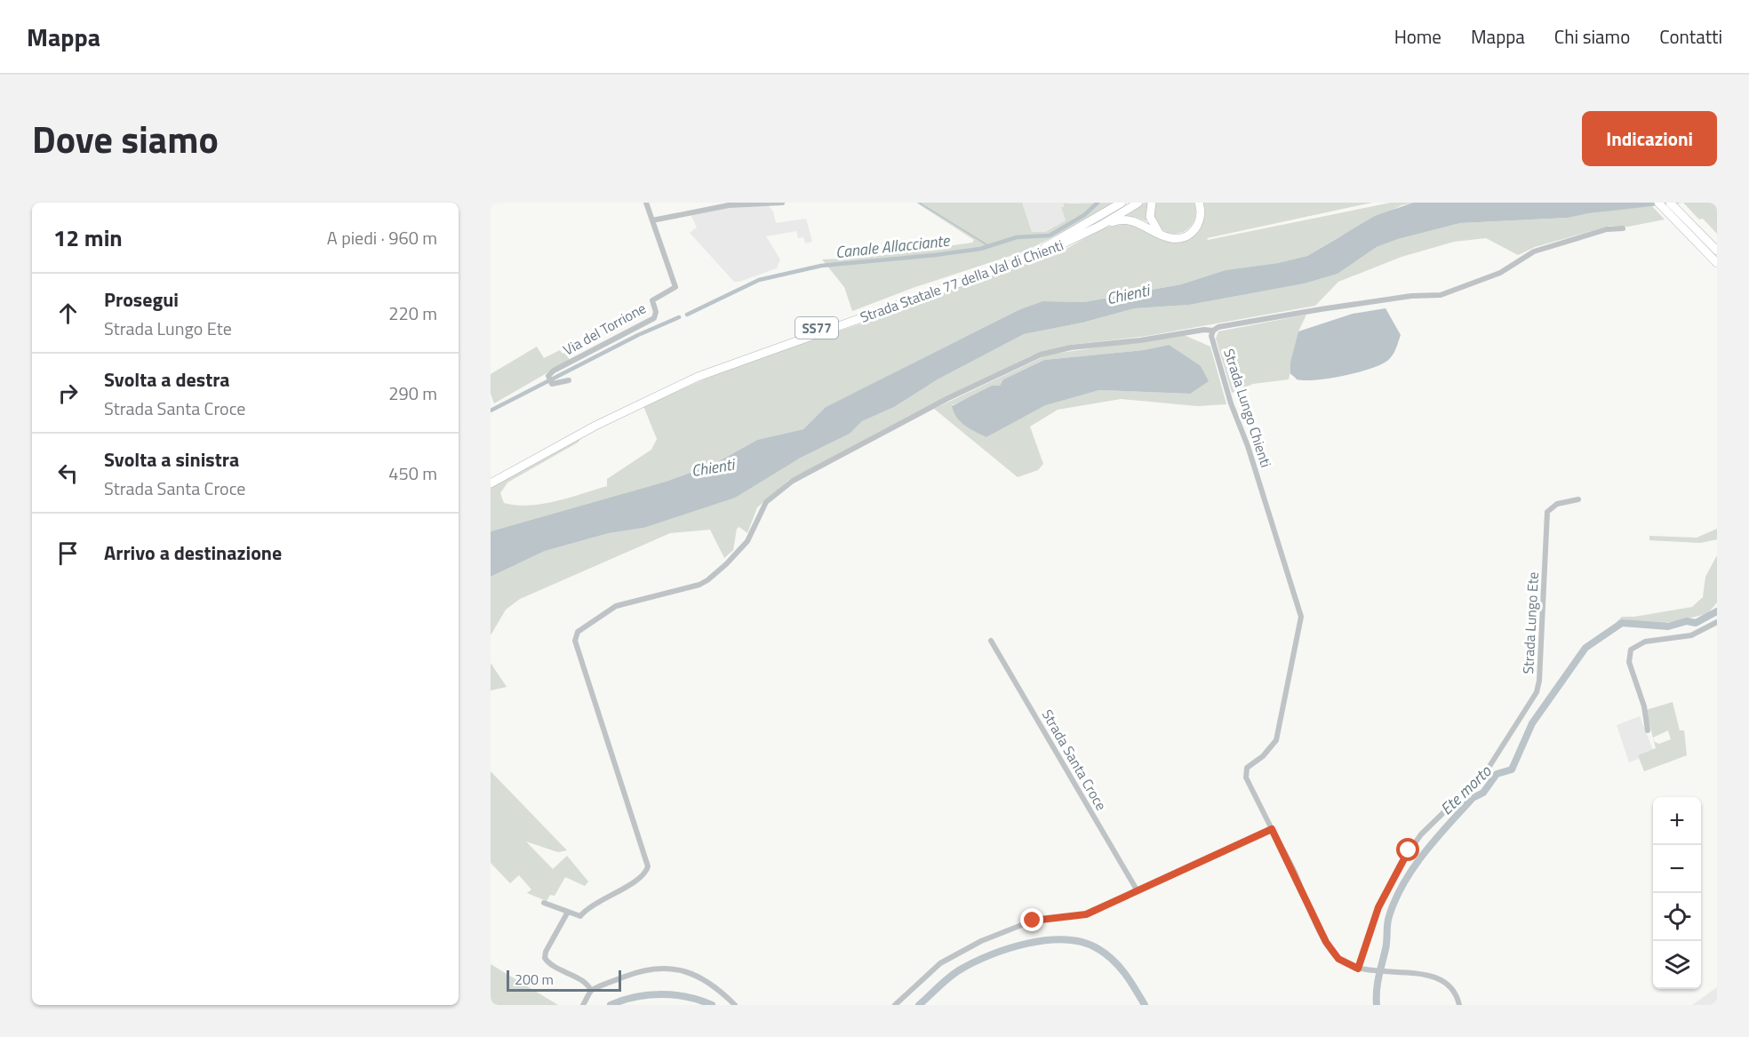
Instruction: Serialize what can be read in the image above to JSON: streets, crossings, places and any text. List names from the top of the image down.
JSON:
{
  "streets": {
    "highway": ["Strada Statale 77 della Val di Chienti", "SS77"],
    "street": [
      "Via del Torrione",
      "Strada Lungo Chienti",
      "Strada Lungo Ete",
      "Strada Santa Croce"
    ]
  },
  "water": ["Canale Allacciante", "Chienti", "Ete morto"],
  "scale_bar": "200 m",
  "page": {
    "header": "Mappa",
    "nav": [
      "Home",
      "Mappa",
      "Chi siamo",
      "Contatti"
    ],
    "title": "Dove siamo",
    "buttons": "Indicazioni",
    "heading": ["12 min", "A piedi · 960 m"],
    "list": [
      ["Prosegui", "Strada Lungo Ete", "220 m"],
      ["Svolta a destra", "Strada Santa Croce", "290 m"],
      ["Svolta a sinistra", "Strada Santa Croce", "450 m"],
      "Arrivo a destinazione"
    ],
    "map_buttons": ["+", "−"],
    "scale": "200 m"
  }
}
